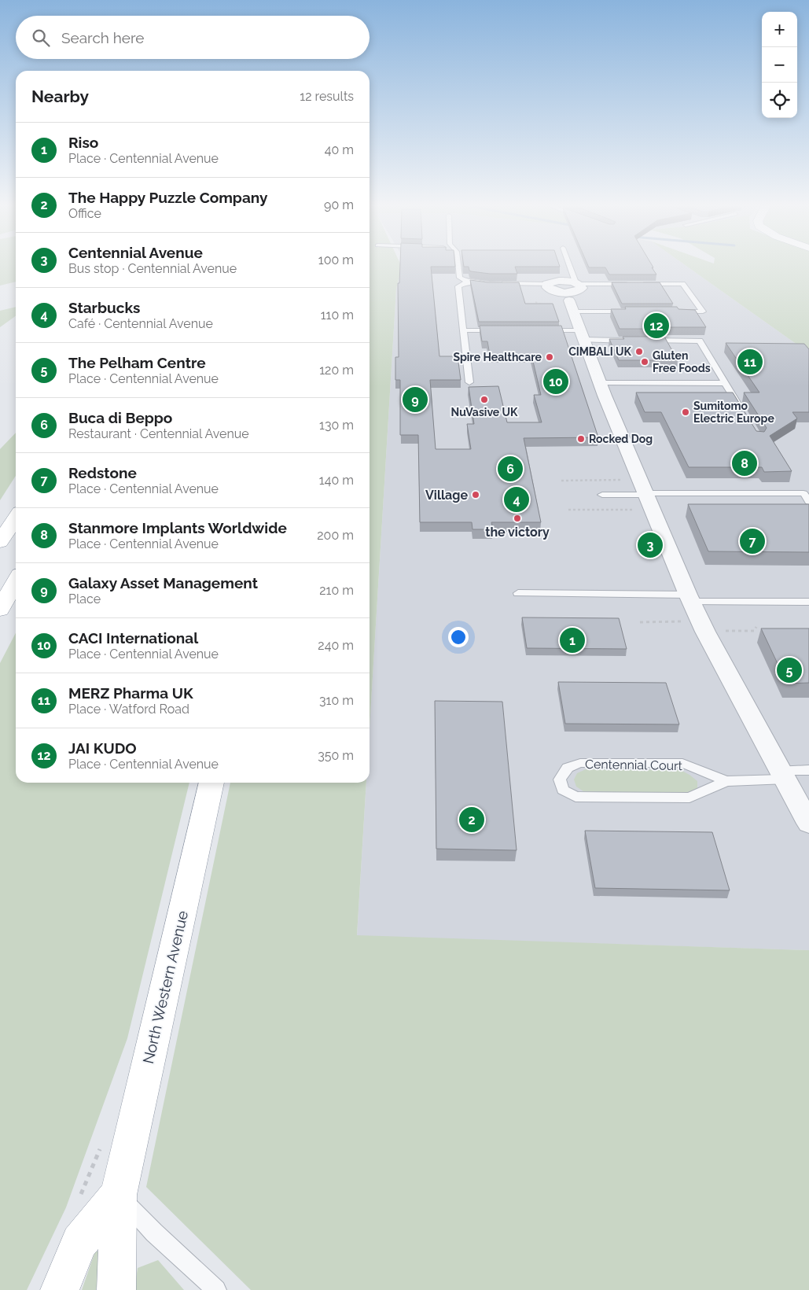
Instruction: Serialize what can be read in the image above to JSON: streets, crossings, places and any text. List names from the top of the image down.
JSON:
{
  "streets": {
    "main road": ["North Western Avenue"],
    "lane": ["Centennial Court"]
  },
  "places": [
    "CIMBALI UK",
    "Spire Healthcare",
    "Gluten Free Foods",
    "NuVasive UK",
    "Sumitomo Electric Europe",
    "Rocked Dog",
    "Village",
    "the victory"
  ],
  "page": {
    "map_buttons": ["+", "−"],
    "search": "Search here",
    "heading": ["Nearby", "12 results"],
    "list": [
      {
        "mark": "1",
        "name": "Riso",
        "note": "Place · Centennial Avenue",
        "value": "40 m"
      },
      {
        "mark": "2",
        "name": "The Happy Puzzle Company",
        "note": "Office",
        "value": "90 m"
      },
      {
        "mark": "3",
        "name": "Centennial Avenue",
        "note": "Bus stop · Centennial Avenue",
        "value": "100 m"
      },
      {
        "mark": "4",
        "name": "Starbucks",
        "note": "Café · Centennial Avenue",
        "value": "110 m"
      },
      {
        "mark": "5",
        "name": "The Pelham Centre",
        "note": "Place · Centennial Avenue",
        "value": "120 m"
      },
      {
        "mark": "6",
        "name": "Buca di Beppo",
        "note": "Restaurant · Centennial Avenue",
        "value": "130 m"
      },
      {
        "mark": "7",
        "name": "Redstone",
        "note": "Place · Centennial Avenue",
        "value": "140 m"
      },
      {
        "mark": "8",
        "name": "Stanmore Implants Worldwide",
        "note": "Place · Centennial Avenue",
        "value": "200 m"
      },
      {
        "mark": "9",
        "name": "Galaxy Asset Management",
        "note": "Place",
        "value": "210 m"
      },
      {
        "mark": "10",
        "name": "CACI International",
        "note": "Place · Centennial Avenue",
        "value": "240 m"
      },
      {
        "mark": "11",
        "name": "MERZ Pharma UK",
        "note": "Place · Watford Road",
        "value": "310 m"
      },
      {
        "mark": "12",
        "name": "JAI KUDO",
        "note": "Place · Centennial Avenue",
        "value": "350 m"
      }
    ],
    "pins": [
      "12",
      "11",
      "10",
      "9",
      "8",
      "6",
      "4",
      "7",
      "3",
      "1",
      "5",
      "2"
    ]
  }
}
